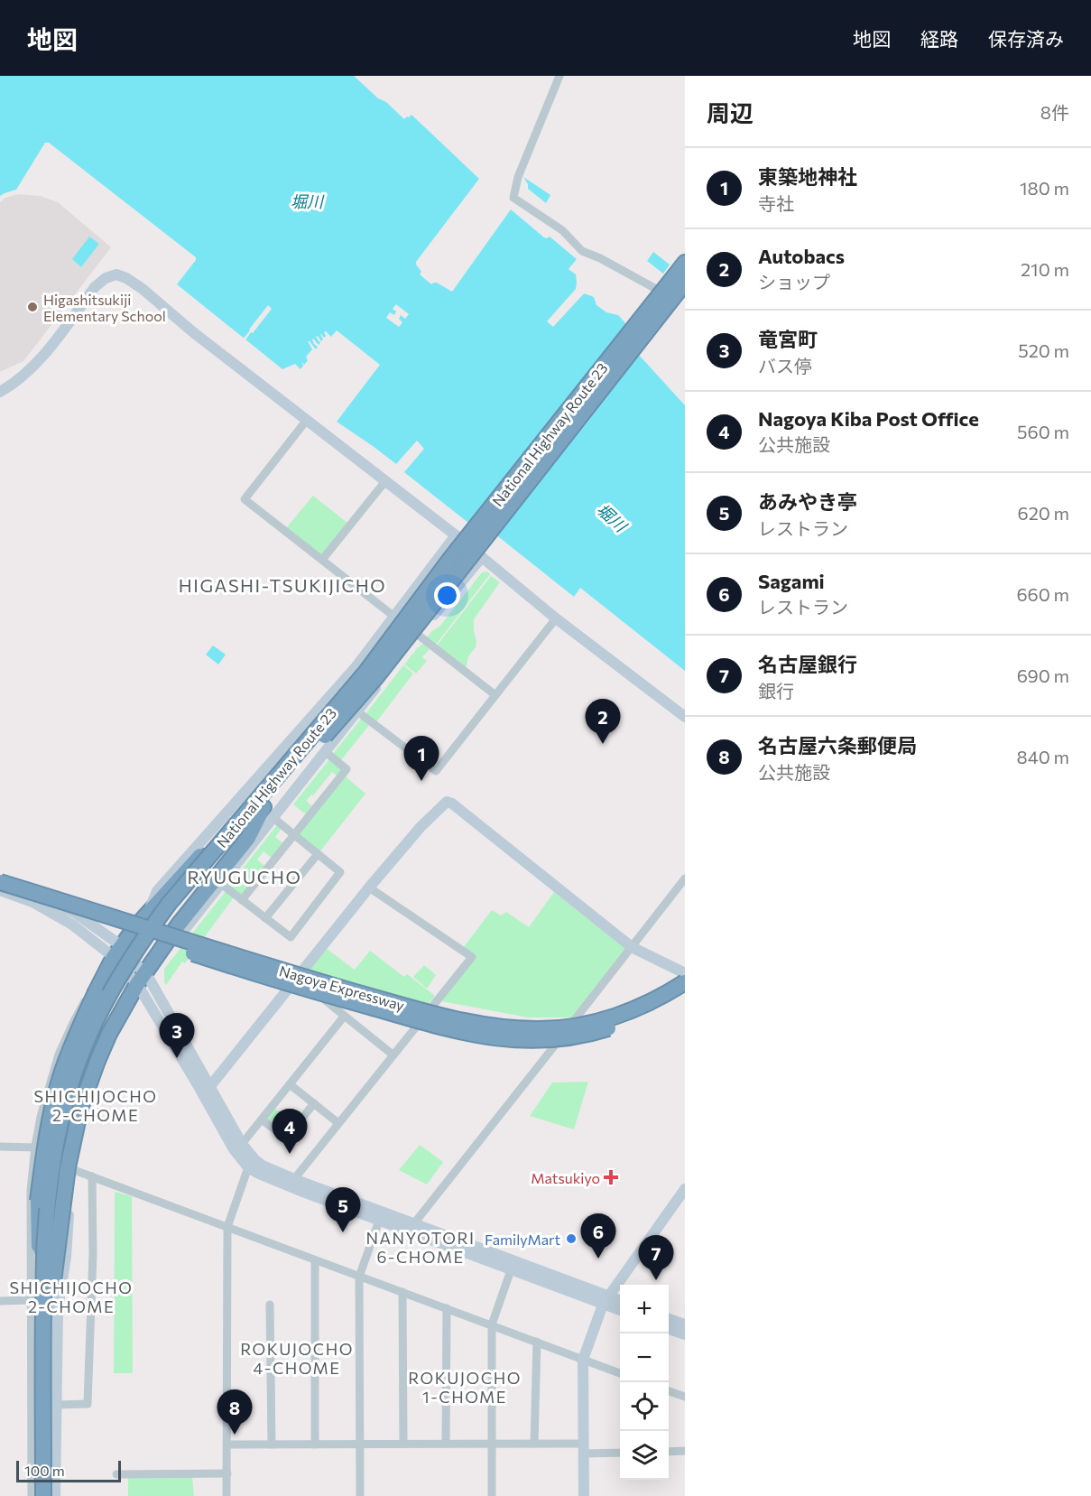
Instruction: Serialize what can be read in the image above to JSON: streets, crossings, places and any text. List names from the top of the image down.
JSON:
{
  "streets": {
    "highway": ["National Highway Route 23", "Nagoya Expressway"]
  },
  "districts": [
    "HIGASHI-TSUKIJICHO",
    "RYUGUCHO",
    "SHICHIJOCHO 2-CHOME",
    "NANYOTORI 6-CHOME",
    "SHICHIJOCHO 2-CHOME",
    "ROKUJOCHO 4-CHOME",
    "ROKUJOCHO 1-CHOME"
  ],
  "water": ["堀川"],
  "places": {
    "other": ["Higashitsukiji Elementary School", "FamilyMart"],
    "health": ["Matsukiyo"]
  },
  "scale_bar": "100 m",
  "page": {
    "header": "地図",
    "nav": ["地図", "経路", "保存済み"],
    "heading": ["周辺", "8件"],
    "list": [
      {
        "mark": "1",
        "name": "東築地神社",
        "note": "寺社",
        "value": "180 m"
      },
      {
        "mark": "2",
        "name": "Autobacs",
        "note": "ショップ",
        "value": "210 m"
      },
      {
        "mark": "3",
        "name": "竜宮町",
        "note": "バス停",
        "value": "520 m"
      },
      {
        "mark": "4",
        "name": "Nagoya Kiba Post Office",
        "note": "公共施設",
        "value": "560 m"
      },
      {
        "mark": "5",
        "name": "あみやき亭",
        "note": "レストラン",
        "value": "620 m"
      },
      {
        "mark": "6",
        "name": "Sagami",
        "note": "レストラン",
        "value": "660 m"
      },
      {
        "mark": "7",
        "name": "名古屋銀行",
        "note": "銀行",
        "value": "690 m"
      },
      {
        "mark": "8",
        "name": "名古屋六条郵便局",
        "note": "公共施設",
        "value": "840 m"
      }
    ],
    "pins": [
      "2",
      "1",
      "3",
      "4",
      "5",
      "6",
      "7",
      "8"
    ],
    "map_buttons": ["+", "−"],
    "scale": "100 m"
  }
}
